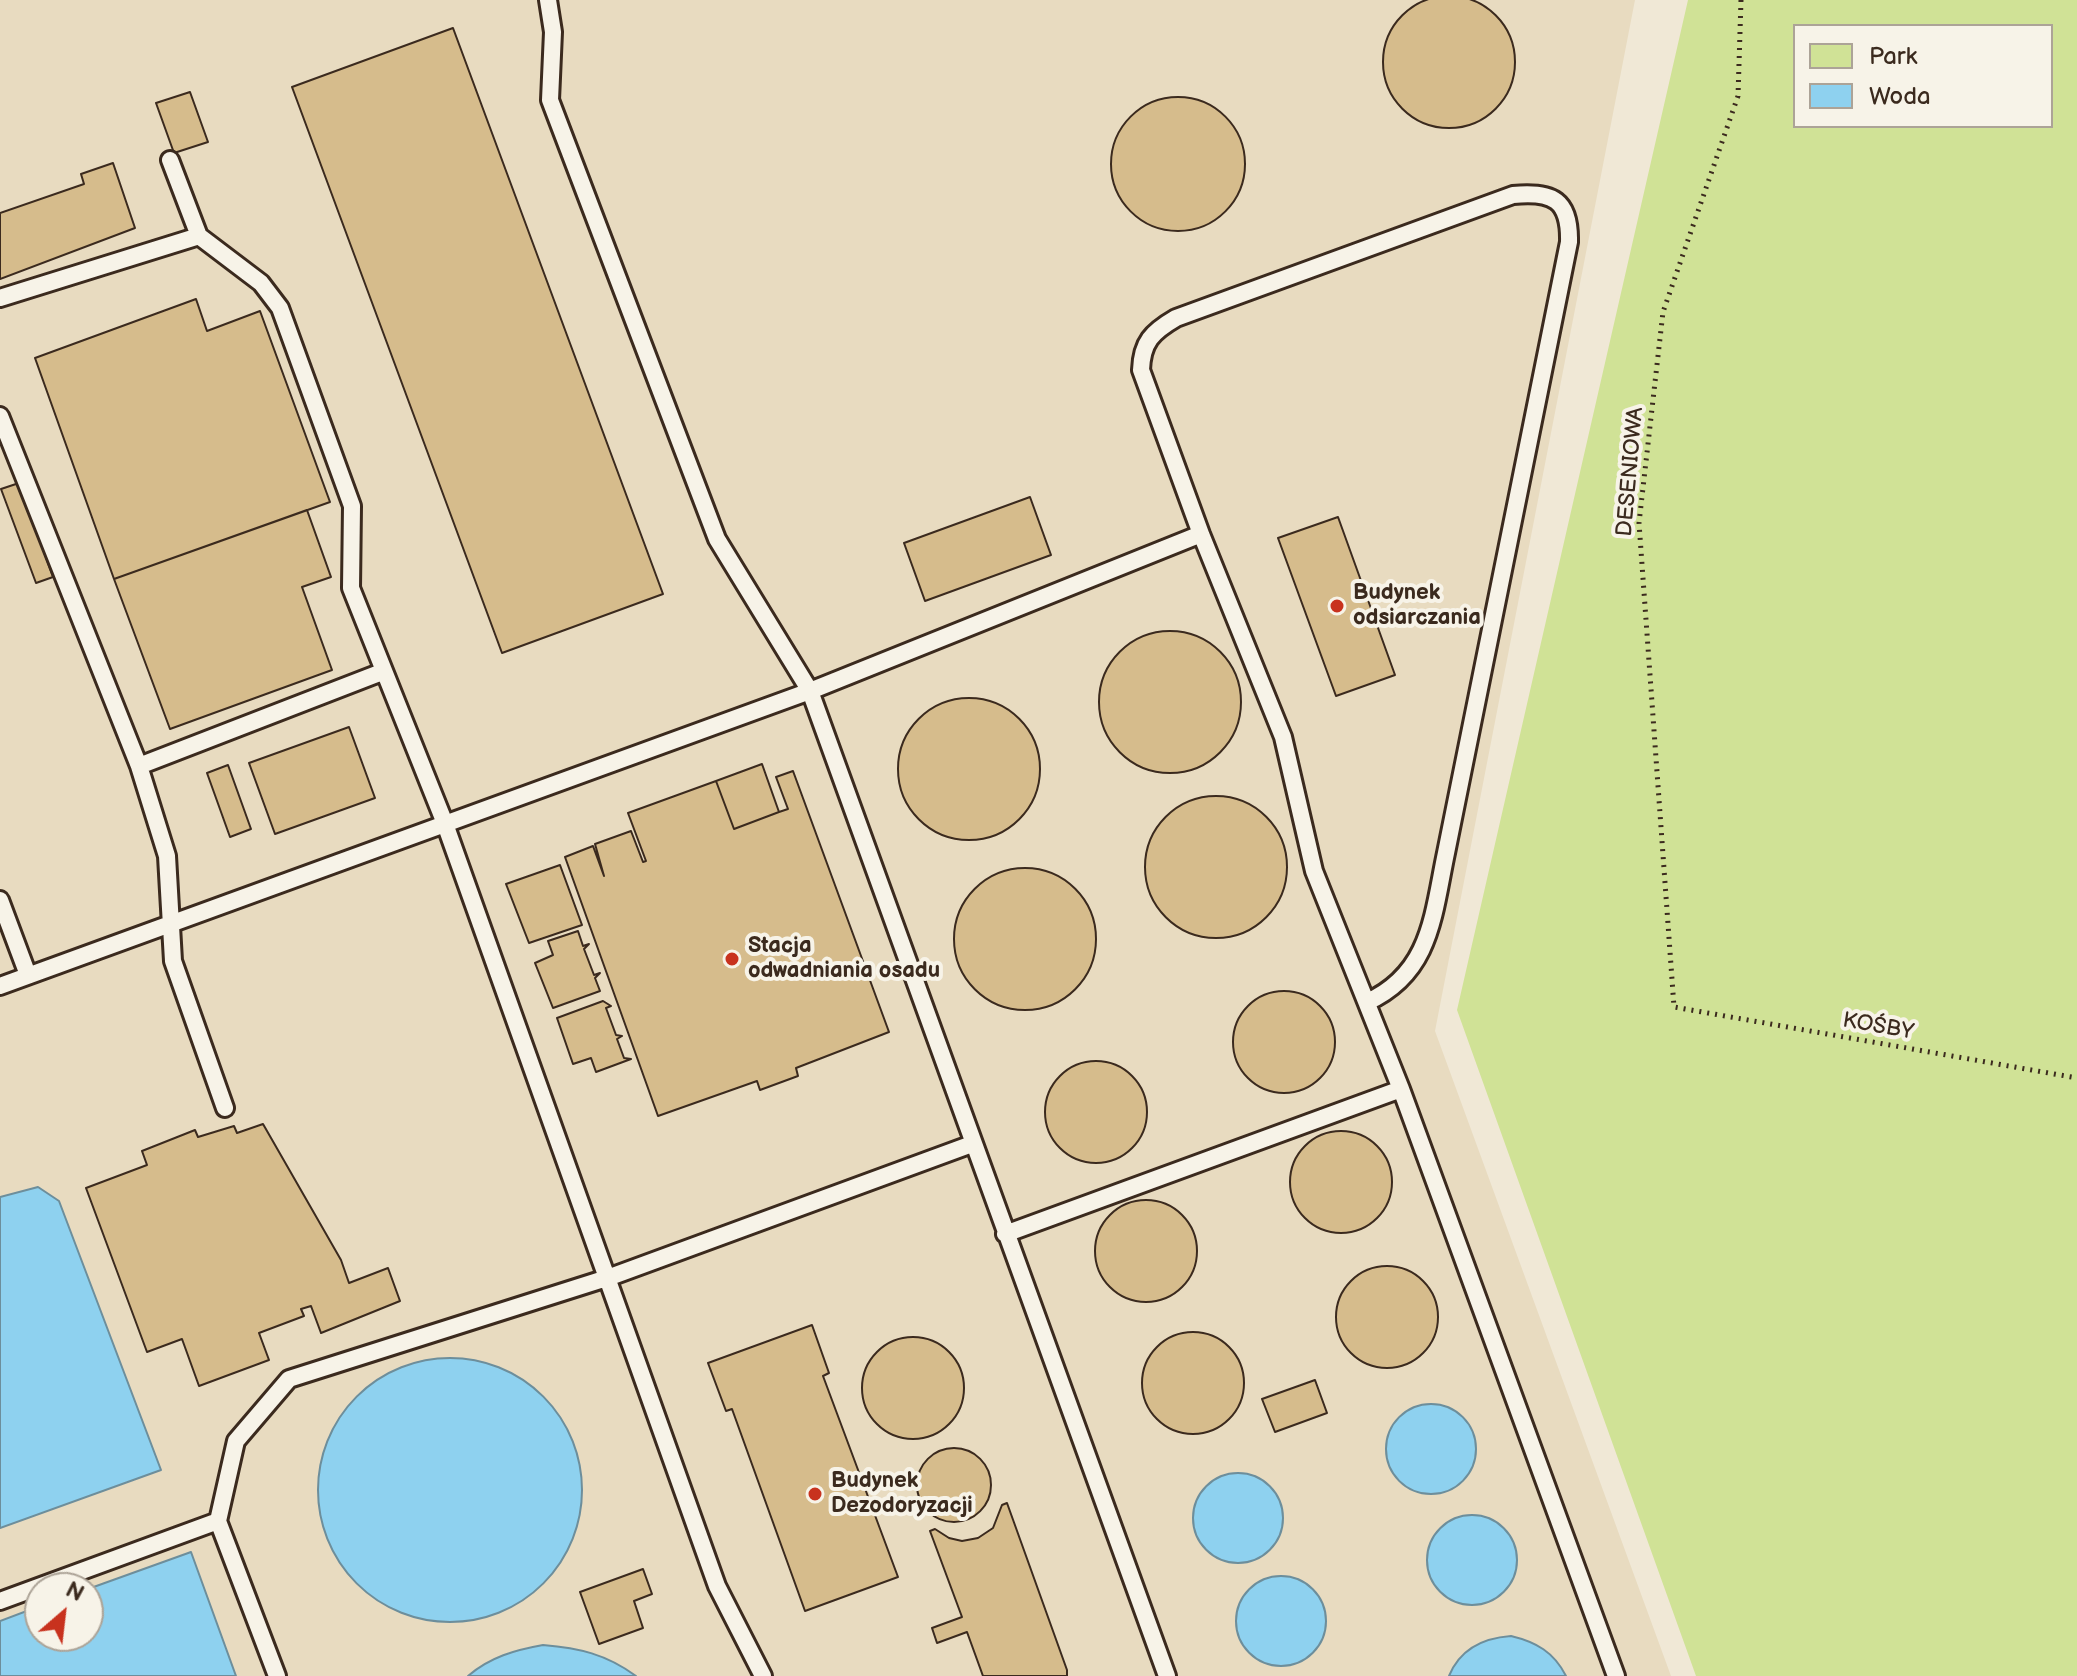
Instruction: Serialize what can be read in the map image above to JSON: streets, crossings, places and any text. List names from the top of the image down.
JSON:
{
  "streets": {
    "path": ["DESENIOWA", "KOŚBY"]
  },
  "crossings": [
    ["DESENIOWA", "KOŚBY"]
  ],
  "places": ["Budynek odsiarczania", "Stacja odwadniania osadu", "Budynek Dezodoryzacji"],
  "legend": ["Park", "Woda"],
  "north": "top right"
}
